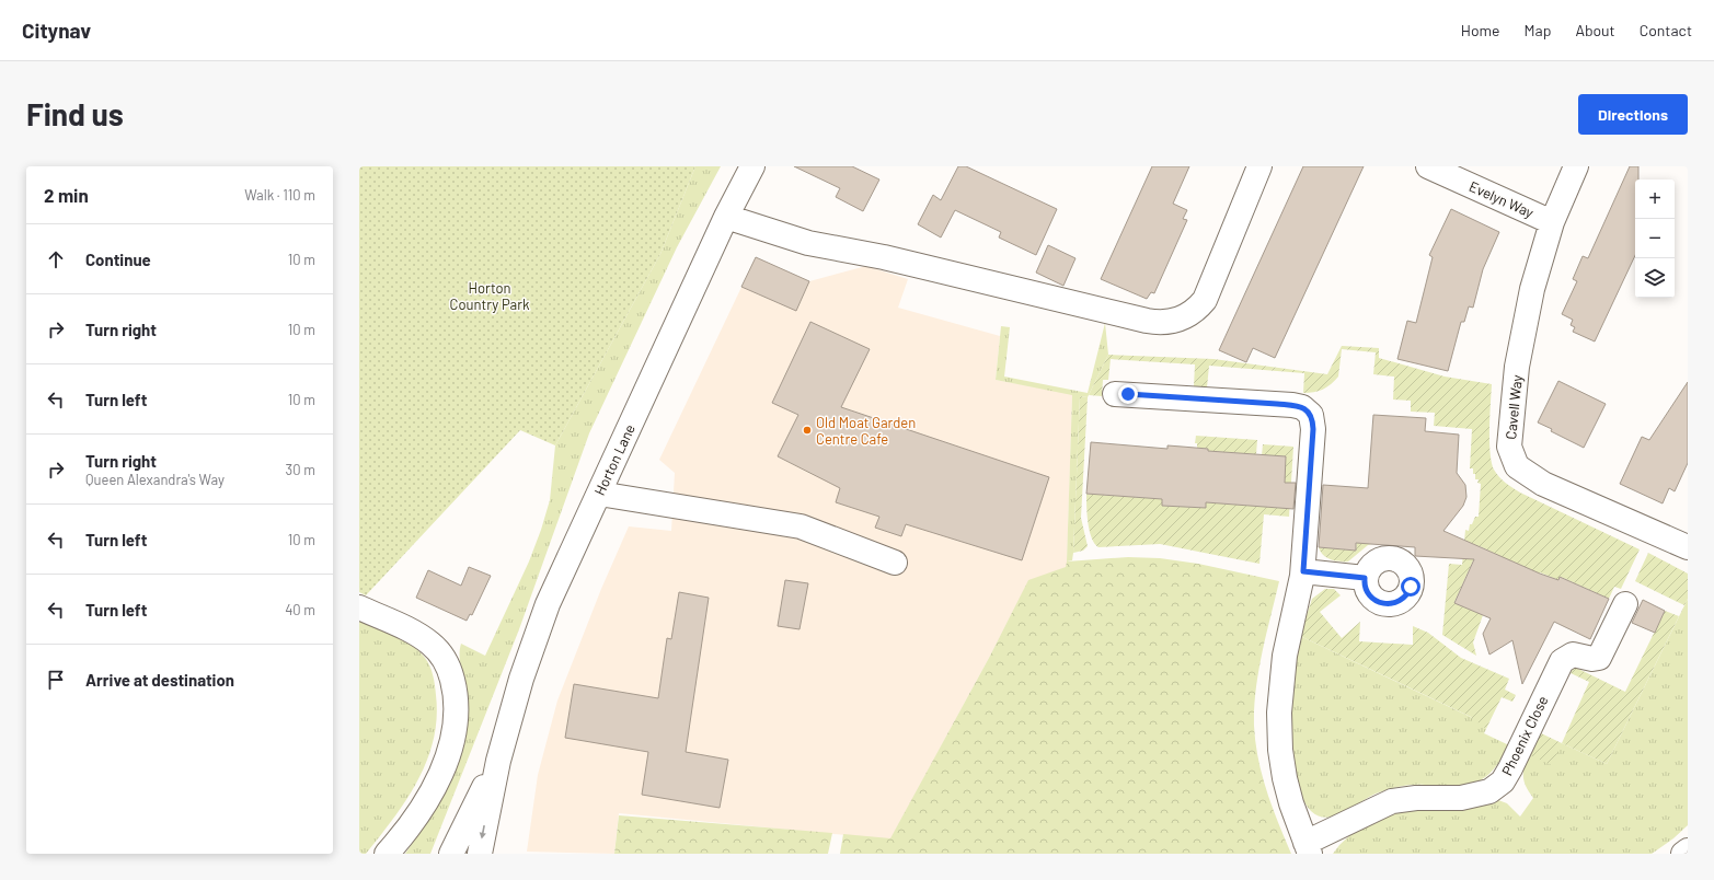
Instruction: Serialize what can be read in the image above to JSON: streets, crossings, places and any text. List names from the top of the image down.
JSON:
{
  "streets": {
    "street": [
      "Evelyn Way",
      "Cavell Way",
      "Horton Lane",
      "Phoenix Close"
    ]
  },
  "crossings": [
    ["Evelyn Way", "Cavell Way"]
  ],
  "parks": ["Horton Country Park"],
  "places": ["Old Moat Garden Centre Cafe"],
  "page": {
    "header": "Citynav",
    "nav": [
      "Home",
      "Map",
      "About",
      "Contact"
    ],
    "buttons": "Directions",
    "title": "Find us",
    "heading": ["2 min", "Walk · 110 m"],
    "map_buttons": ["+", "−"],
    "list": [
      ["Continue", "10 m"],
      ["Turn right", "10 m"],
      ["Turn left", "10 m"],
      ["Turn right", "Queen Alexandra's Way", "30 m"],
      ["Turn left", "10 m"],
      ["Turn left", "40 m"],
      "Arrive at destination"
    ]
  }
}
